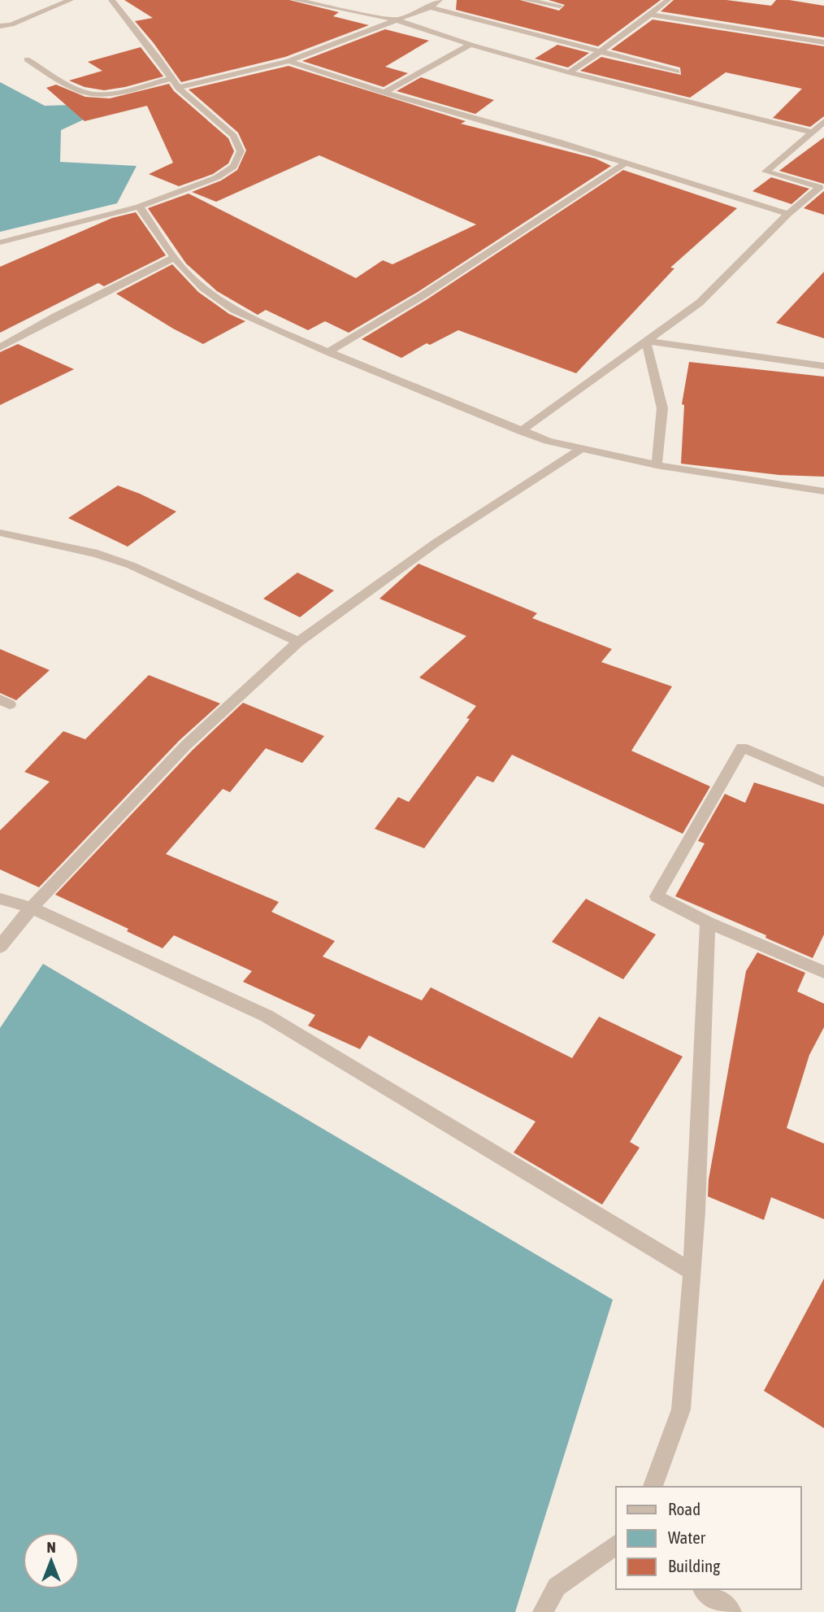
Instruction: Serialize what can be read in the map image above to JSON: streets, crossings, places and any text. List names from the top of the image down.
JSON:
{
  "legend": ["Road", "Water", "Building"],
  "north": "top"
}
